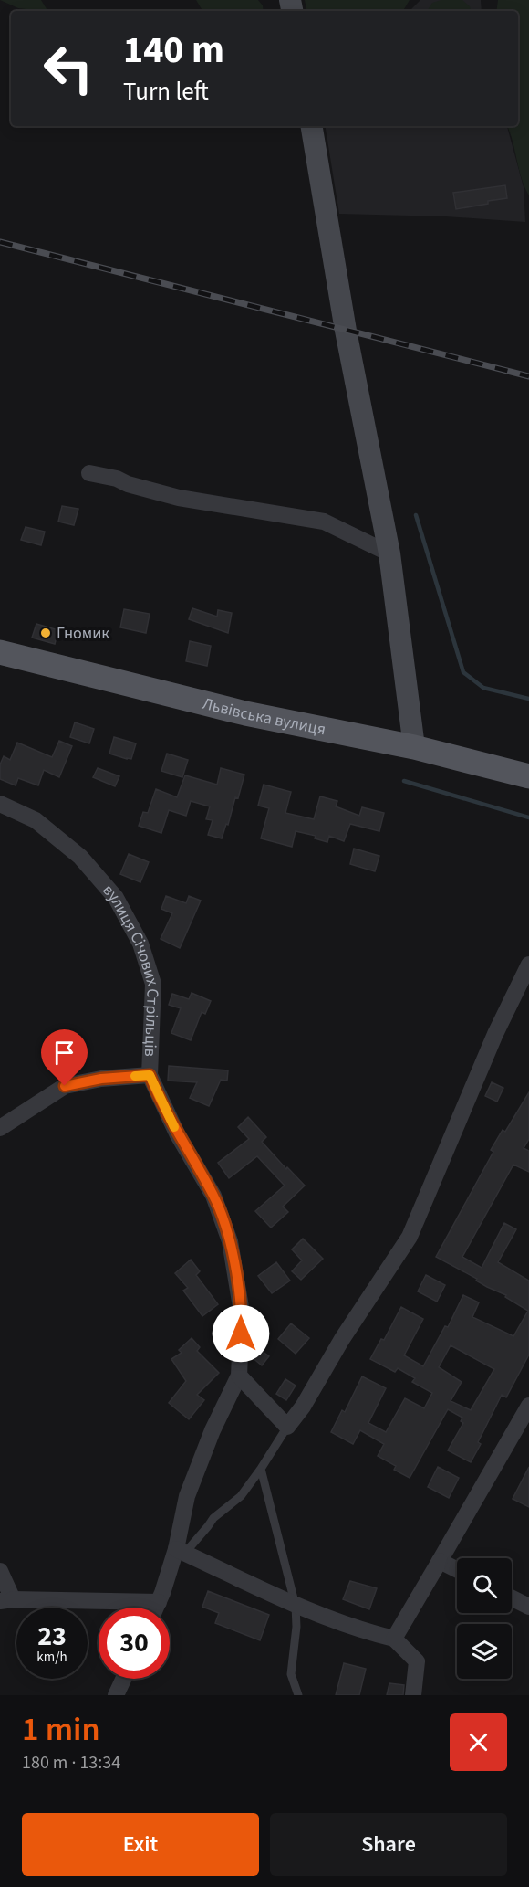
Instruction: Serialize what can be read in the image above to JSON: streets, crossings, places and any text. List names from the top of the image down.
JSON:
{
  "streets": {
    "main road": ["Львівська вулиця"],
    "street": ["вулиця Січових Стрільців"]
  },
  "places": ["Гномик"],
  "page": {
    "turn": ["140 m", "Turn left"],
    "speed": "23 km/h",
    "limit": "30",
    "heading": ["1 min", "180 m · 13:34"],
    "buttons": ["Exit", "Share"]
  }
}
